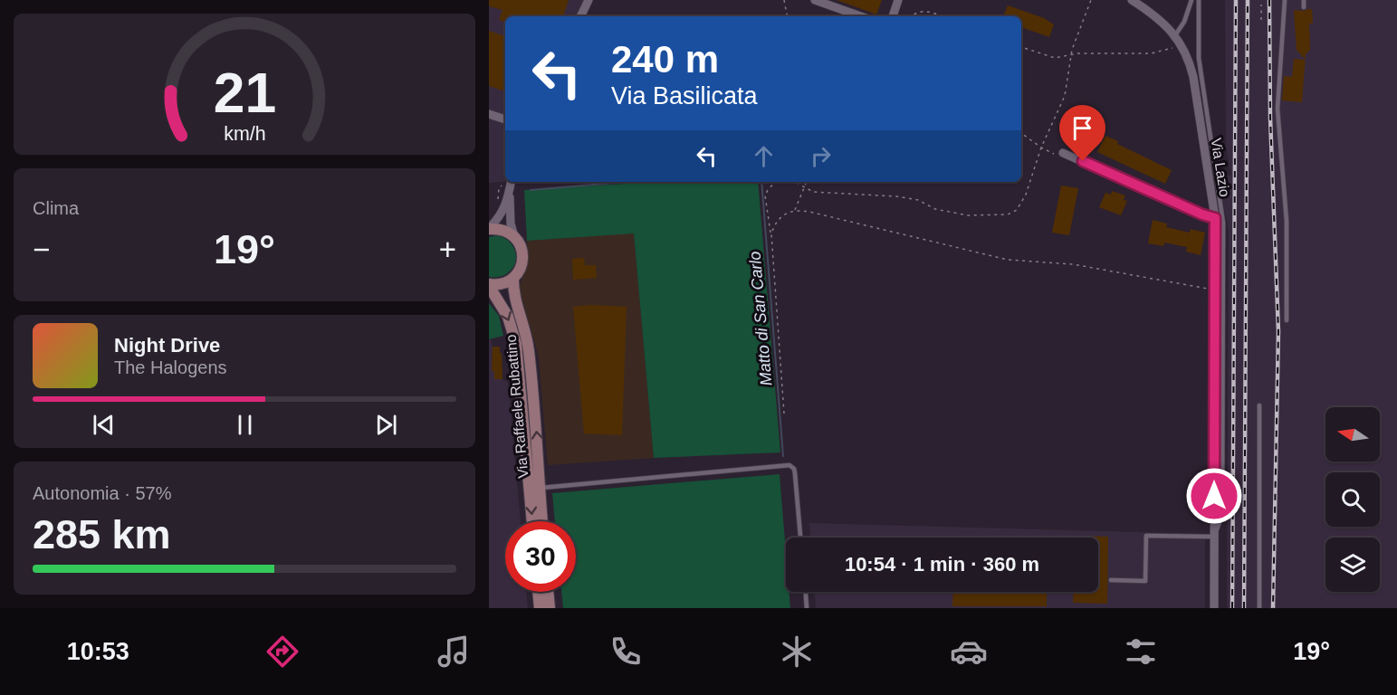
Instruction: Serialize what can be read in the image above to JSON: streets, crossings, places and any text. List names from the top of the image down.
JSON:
{
  "streets": {
    "street": ["Via Lazio", "Via Raffaele Rubattino"]
  },
  "water": ["Matto di San Carlo"],
  "north": "left",
  "page": {
    "turn": ["240 m", "Via Basilicata"],
    "tile": [
      "Clima",
      ["Autonomia · 57%", "285 km"]
    ],
    "heat": ["−", "19°", "+"],
    "song": ["Night Drive", "The Halogens"],
    "limit": "30",
    "trip": "10:54 · 1 min · 360 m",
    "tabs": ["10:53", "19°"],
    "gauge": ["21", "km/h"]
  }
}
